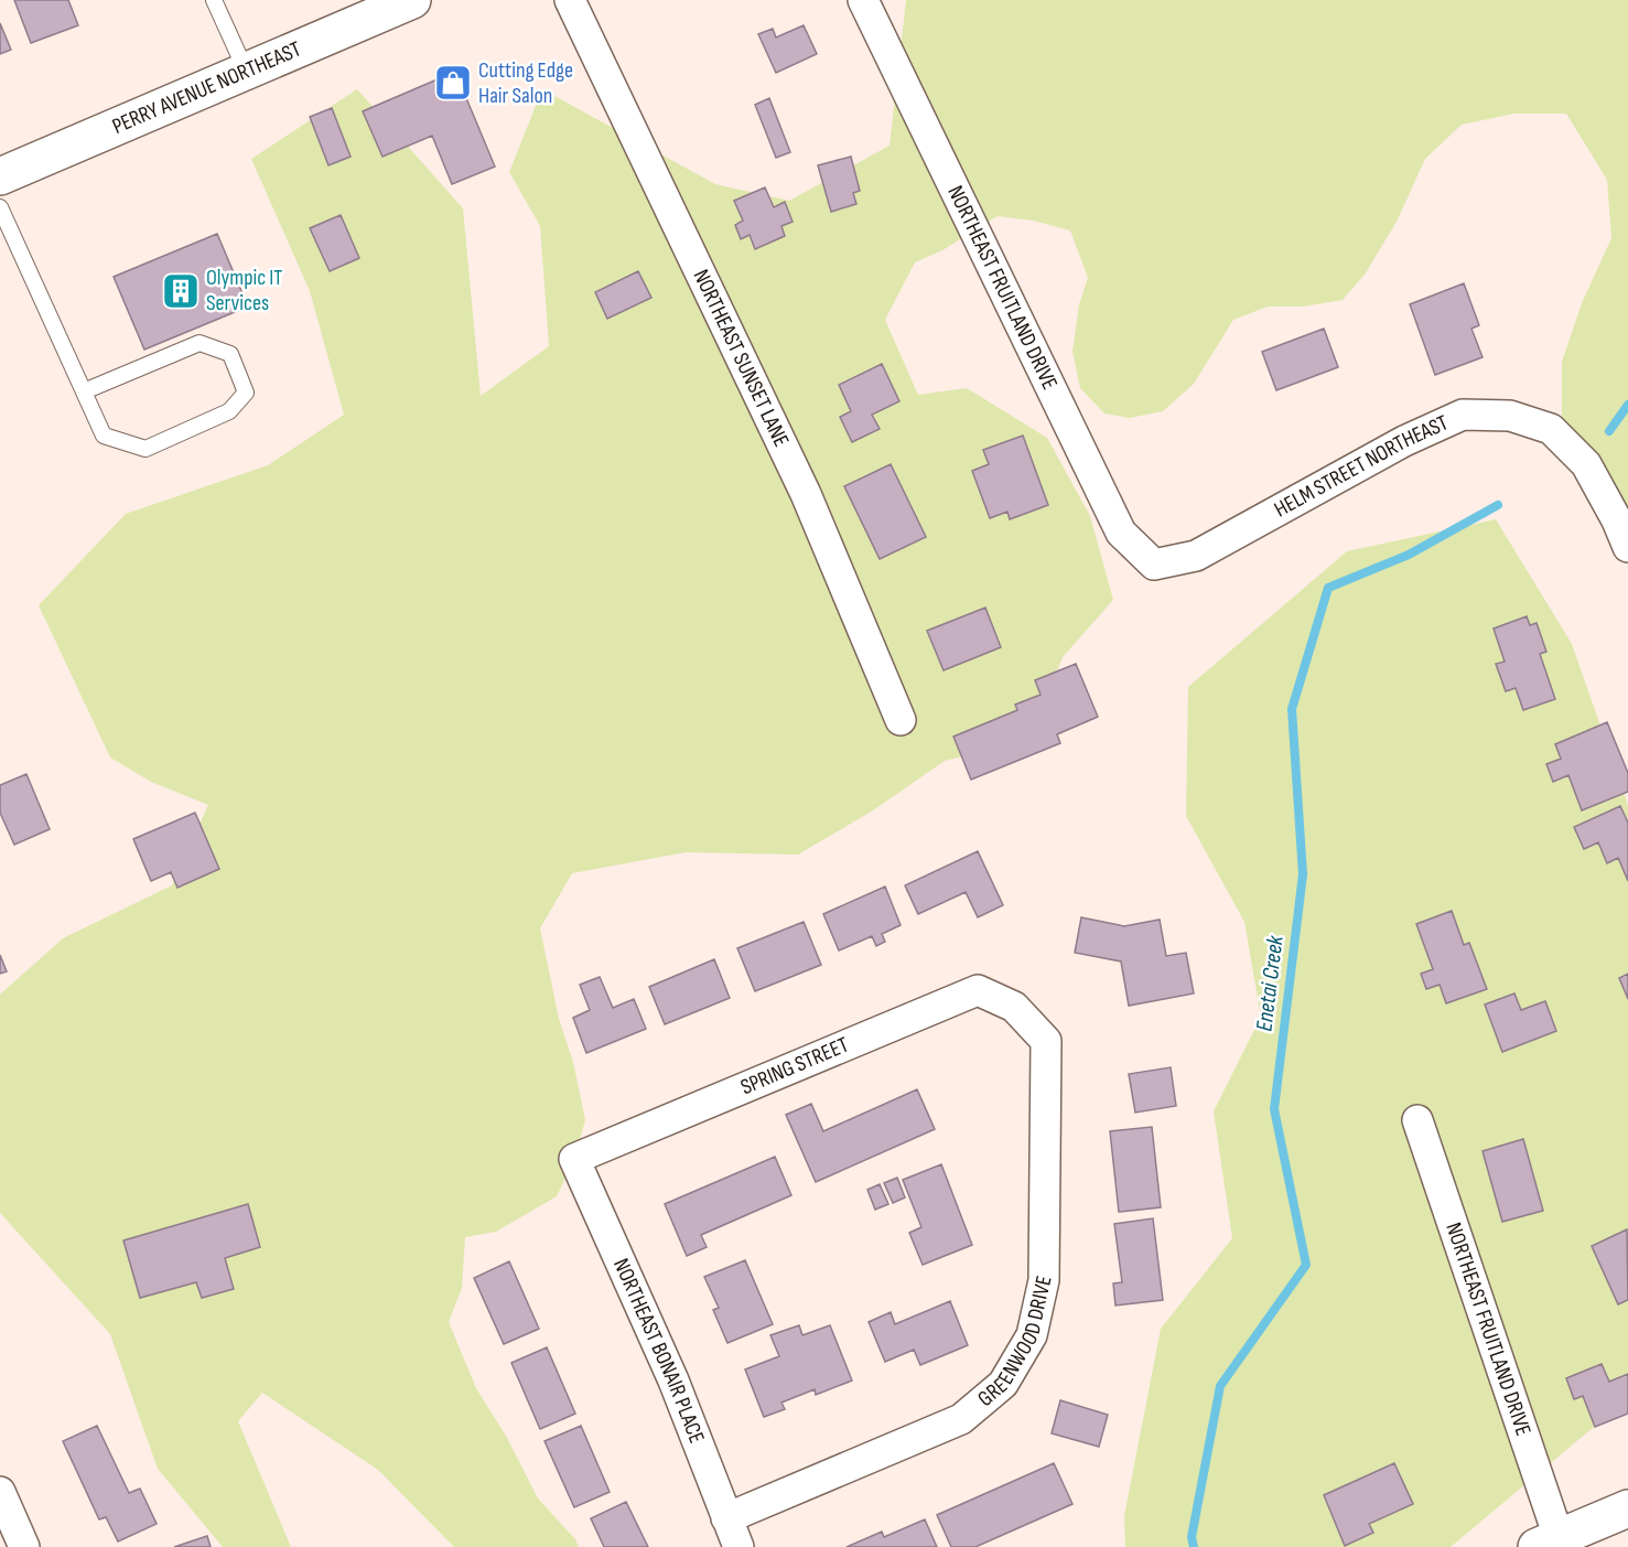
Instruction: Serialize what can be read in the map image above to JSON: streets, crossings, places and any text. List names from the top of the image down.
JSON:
{
  "streets": {
    "main road": ["PERRY AVENUE NORTHEAST"],
    "street": [
      "NORTHEAST FRUITLAND DRIVE",
      "NORTHEAST SUNSET LANE",
      "HELM STREET NORTHEAST",
      "SPRING STREET",
      "GREENWOOD DRIVE",
      "NORTHEAST BONAIR PLACE"
    ]
  },
  "crossings": [
    ["NORTHEAST FRUITLAND DRIVE", "HELM STREET NORTHEAST"],
    ["SPRING STREET", "GREENWOOD DRIVE"],
    ["SPRING STREET", "NORTHEAST BONAIR PLACE"],
    ["GREENWOOD DRIVE", "NORTHEAST BONAIR PLACE"]
  ],
  "water": ["Enetai Creek"],
  "places": {
    "shop": ["Cutting Edge Hair Salon"],
    "building": ["Olympic IT Services"]
  }
}
